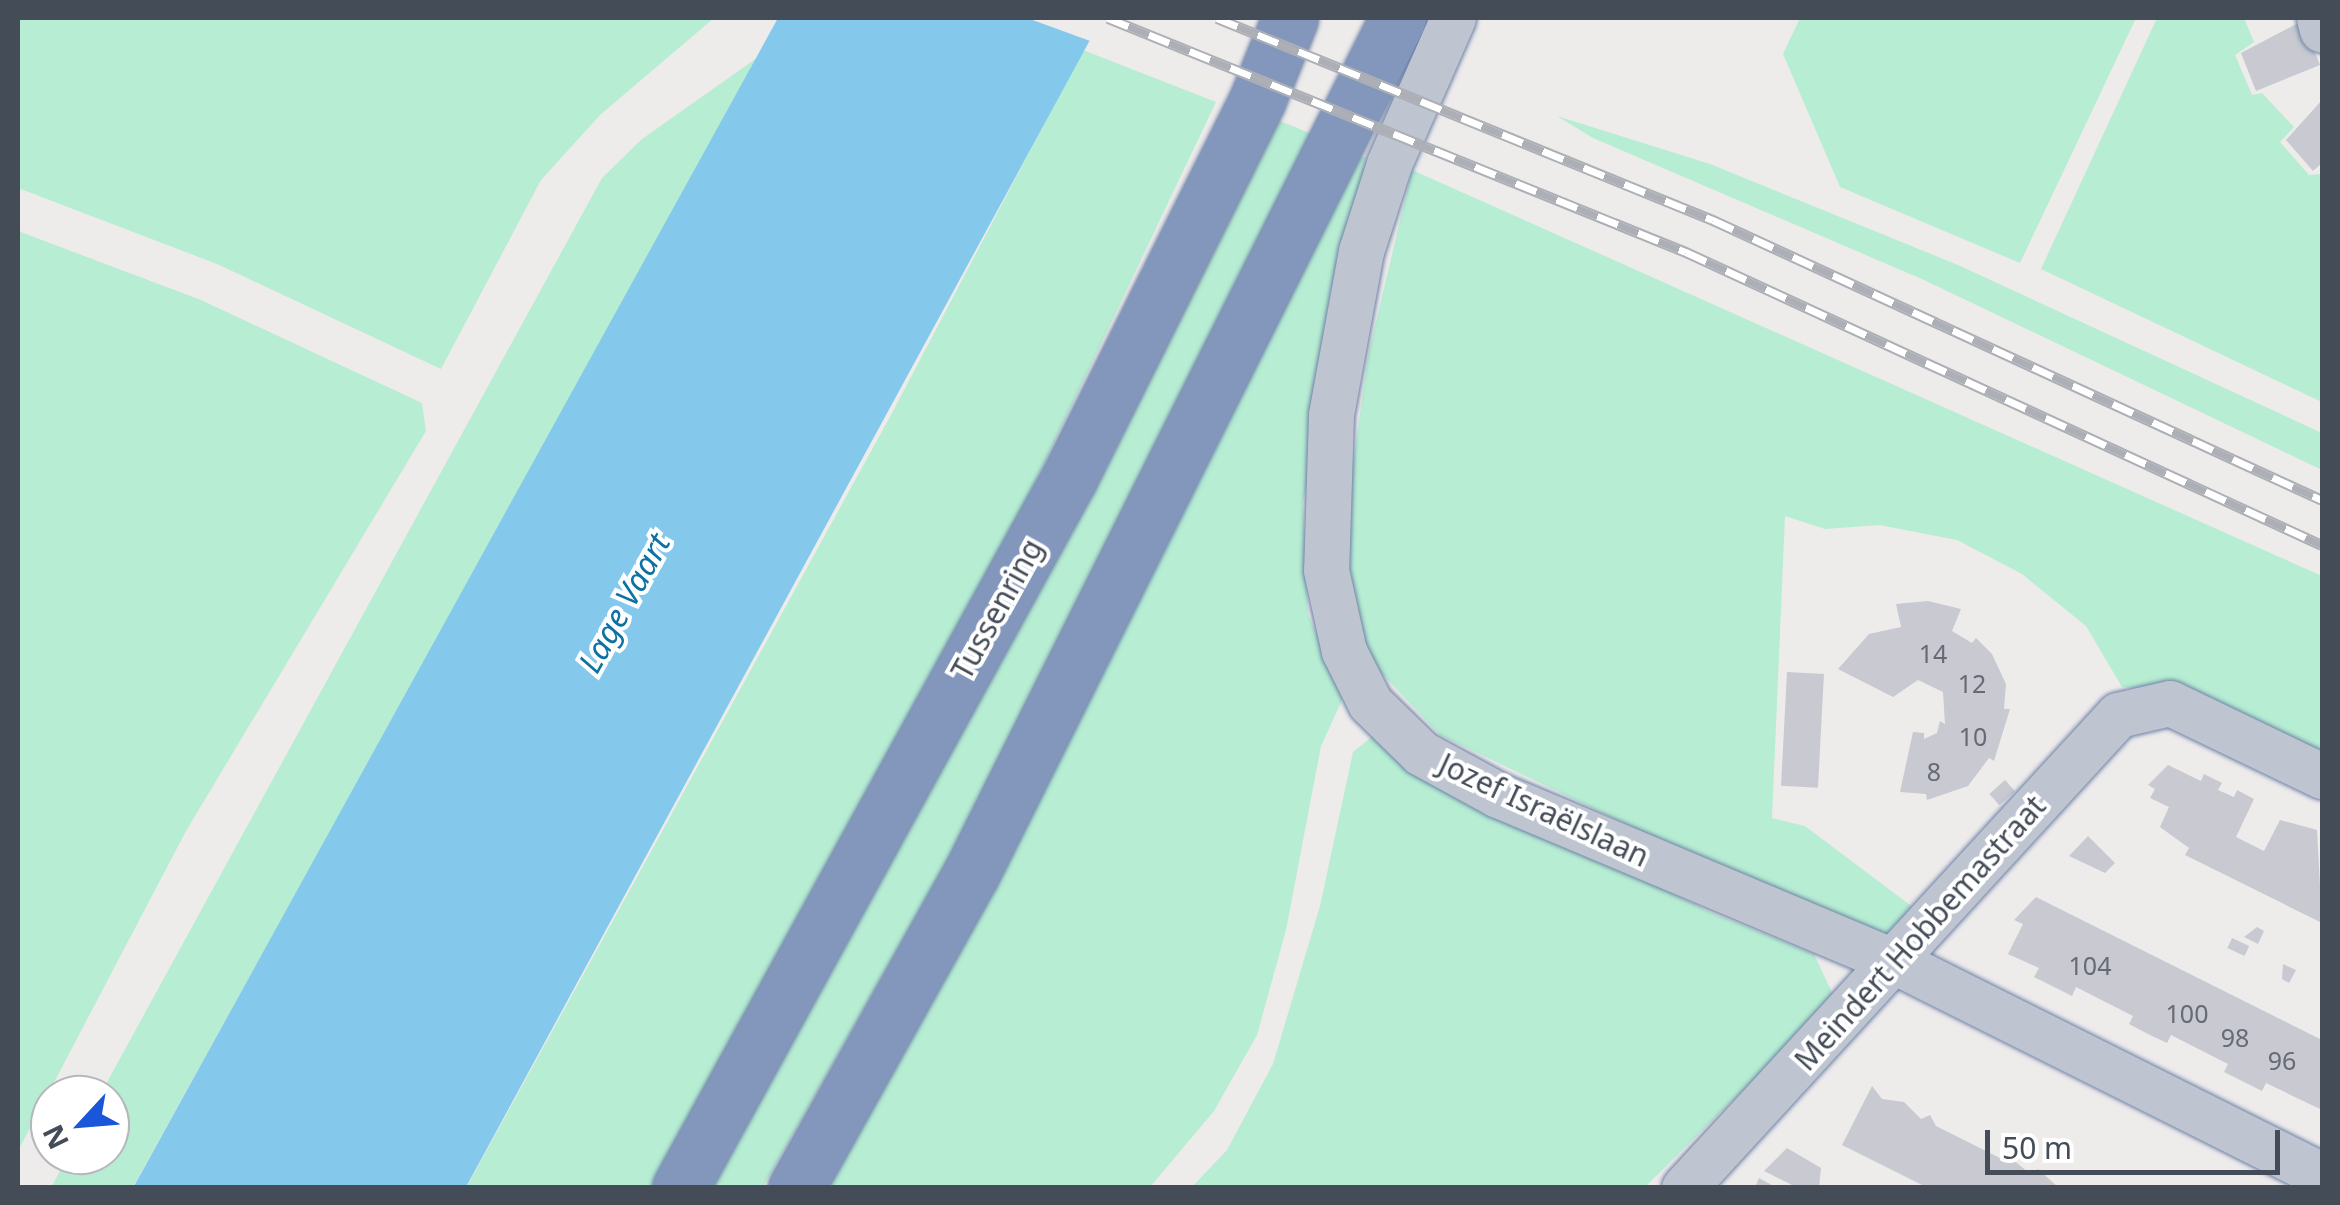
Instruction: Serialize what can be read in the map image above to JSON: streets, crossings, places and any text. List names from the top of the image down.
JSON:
{
  "streets": {
    "highway": ["Tussenring"],
    "street": ["Jozef Israëlslaan", "Meindert Hobbemastraat"]
  },
  "crossings": [
    ["Jozef Israëlslaan", "Meindert Hobbemastraat"]
  ],
  "water": ["Lage Vaart"],
  "house_numbers": [
    "14",
    "12",
    "10",
    "8",
    "104",
    "100",
    "98",
    "96"
  ],
  "scale_bar": "50 m",
  "north": "bottom left"
}
